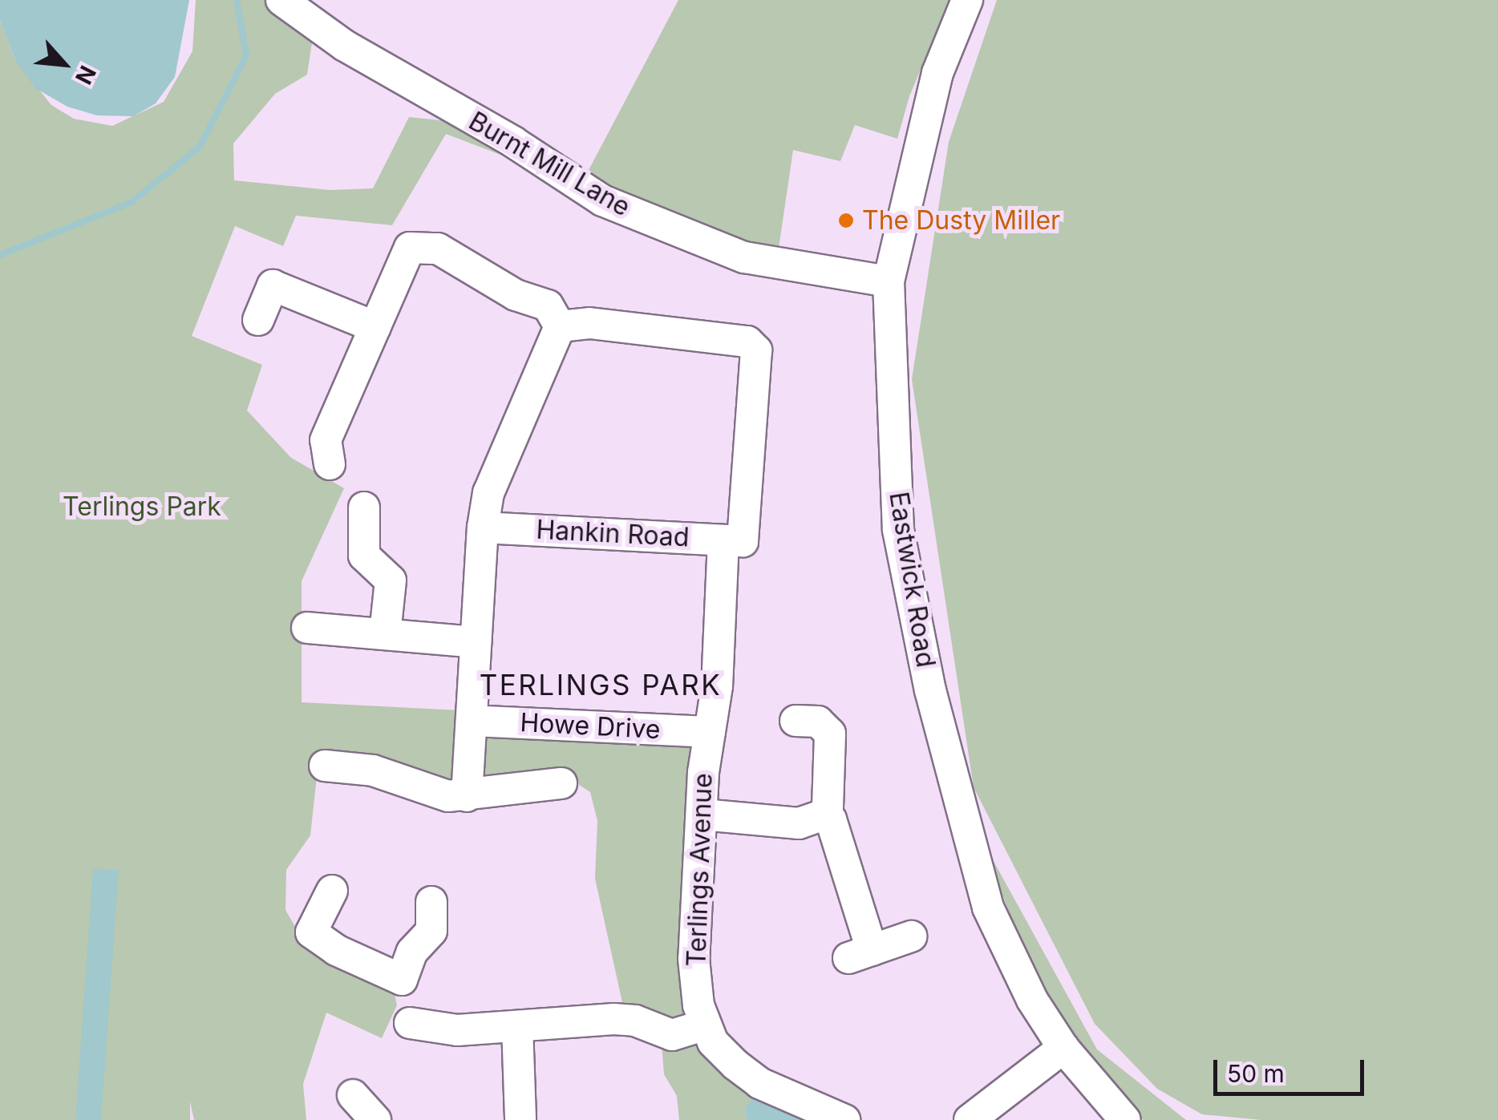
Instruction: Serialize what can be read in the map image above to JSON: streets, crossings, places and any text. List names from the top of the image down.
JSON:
{
  "streets": {
    "street": [
      "Burnt Mill Lane",
      "Hankin Road",
      "Eastwick Road",
      "Howe Drive",
      "Terlings Avenue"
    ]
  },
  "crossings": [
    ["Burnt Mill Lane", "Eastwick Road"],
    ["Hankin Road", "Terlings Avenue"],
    ["Howe Drive", "Terlings Avenue"]
  ],
  "districts": ["TERLINGS PARK"],
  "parks": ["Terlings Park"],
  "places": ["The Dusty Miller"],
  "scale_bar": "50 m",
  "north": "bottom right"
}
